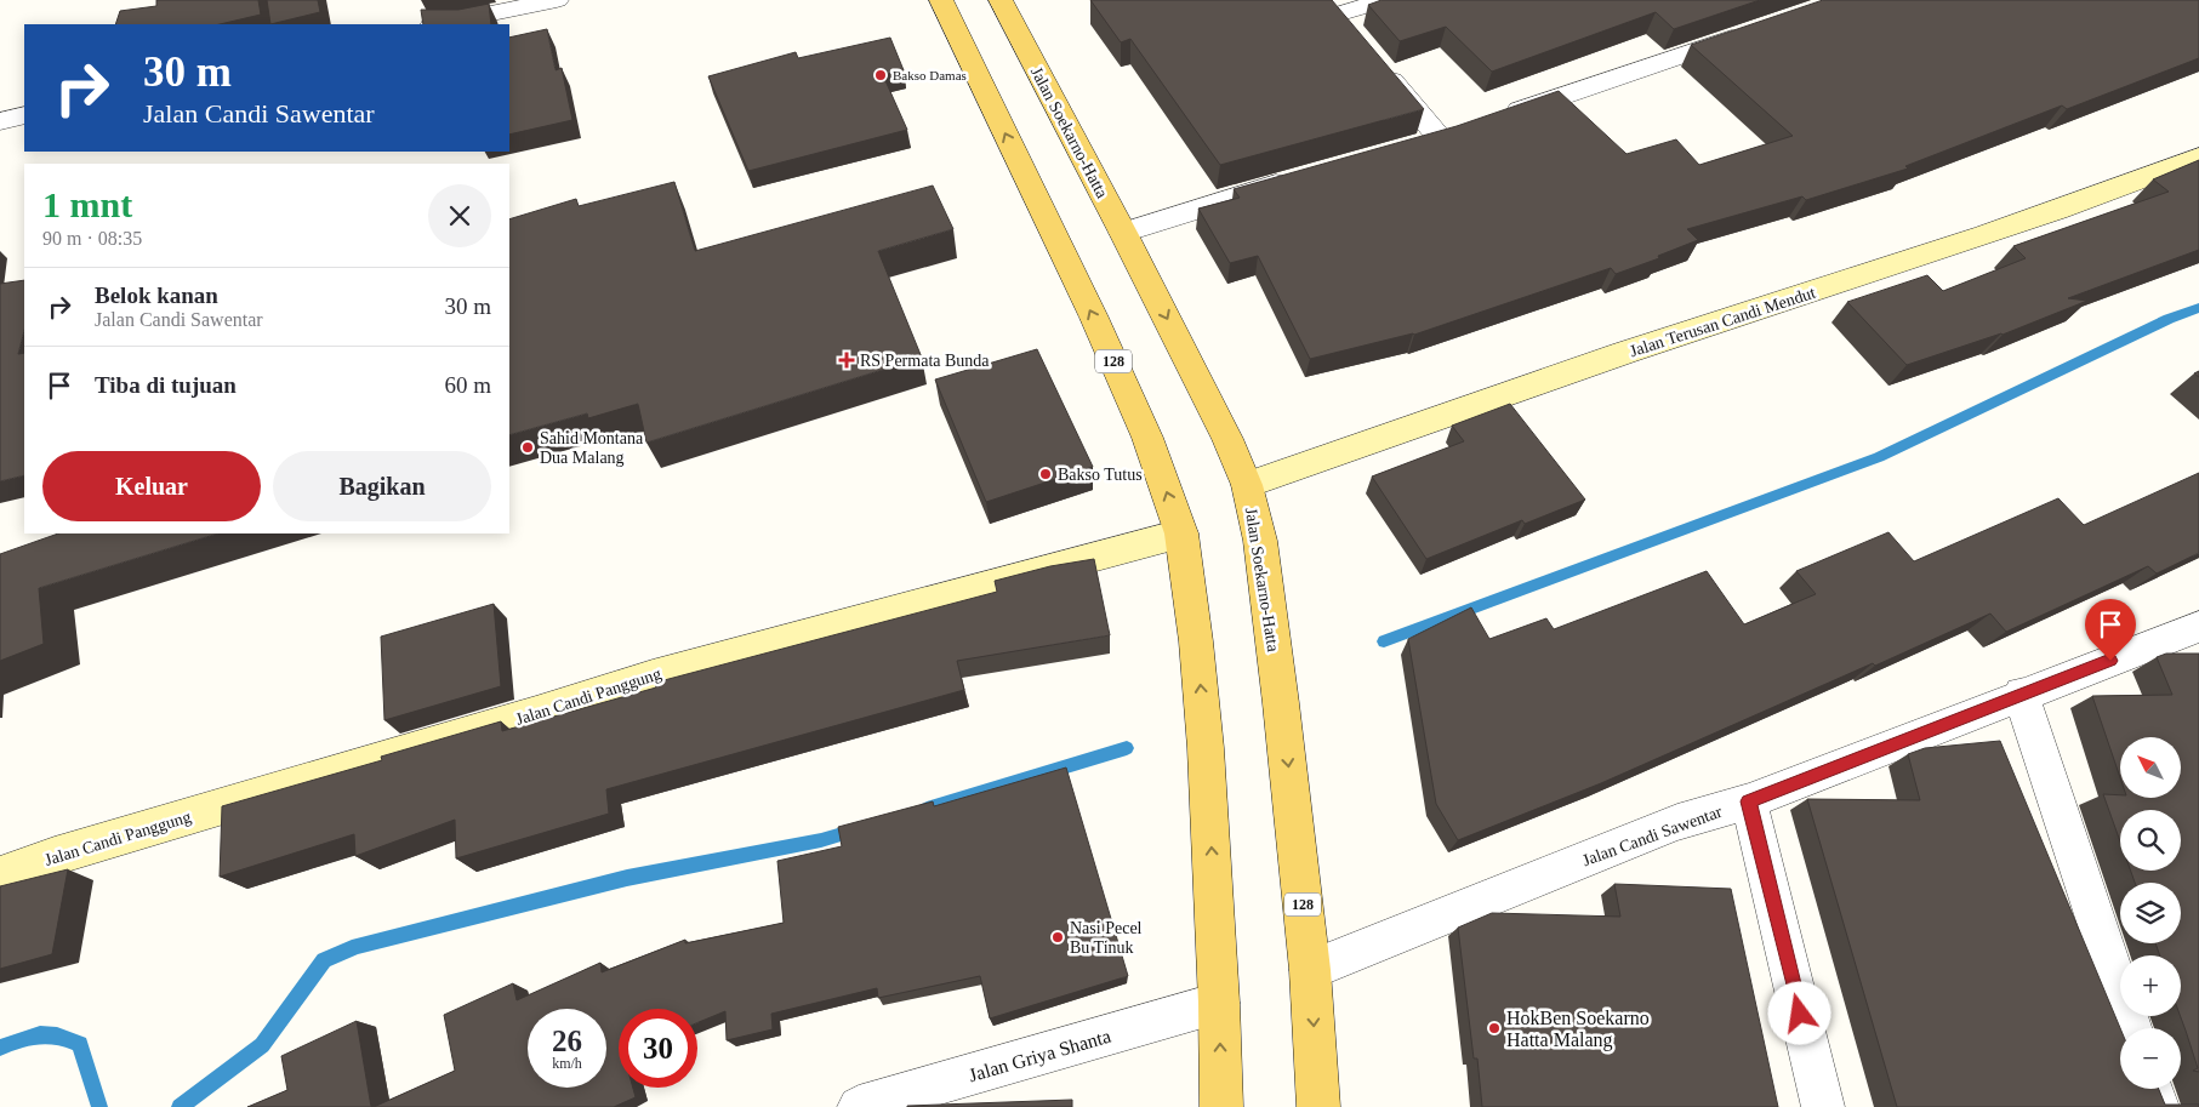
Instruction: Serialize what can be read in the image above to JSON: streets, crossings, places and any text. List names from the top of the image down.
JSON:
{
  "streets": {
    "main road": ["Jalan Soekarno-Hatta", "128"],
    "street": [
      "Jalan Terusan Candi Mendut",
      "Jalan Candi Panggung",
      "Jalan Candi Sawentar",
      "Jalan Griya Shanta"
    ]
  },
  "crossings": [
    ["Jalan Soekarno-Hatta", "Jalan Terusan Candi Mendut"],
    ["Jalan Soekarno-Hatta", "Jalan Candi Sawentar"],
    ["128", "Jalan Candi Panggung"],
    ["128", "Jalan Griya Shanta"]
  ],
  "places": {
    "other": [
      "Bakso Damas",
      "Sahid Montana Dua Malang",
      "Bakso Tutus",
      "Nasi Pecel Bu Tinuk",
      "HokBen Soekarno Hatta Malang"
    ],
    "health": ["RS Permata Bunda"]
  },
  "north": "top left",
  "page": {
    "turn": ["30 m", "Jalan Candi Sawentar"],
    "heading": ["1 mnt", "90 m · 08:35"],
    "list": [
      {
        "name": "Belok kanan",
        "note": "Jalan Candi Sawentar",
        "value": "30 m"
      },
      {
        "name": "Tiba di tujuan",
        "value": "60 m"
      }
    ],
    "buttons": ["Keluar", "Bagikan"],
    "map_buttons": ["+", "−"],
    "speed": "26 km/h",
    "limit": "30"
  }
}
